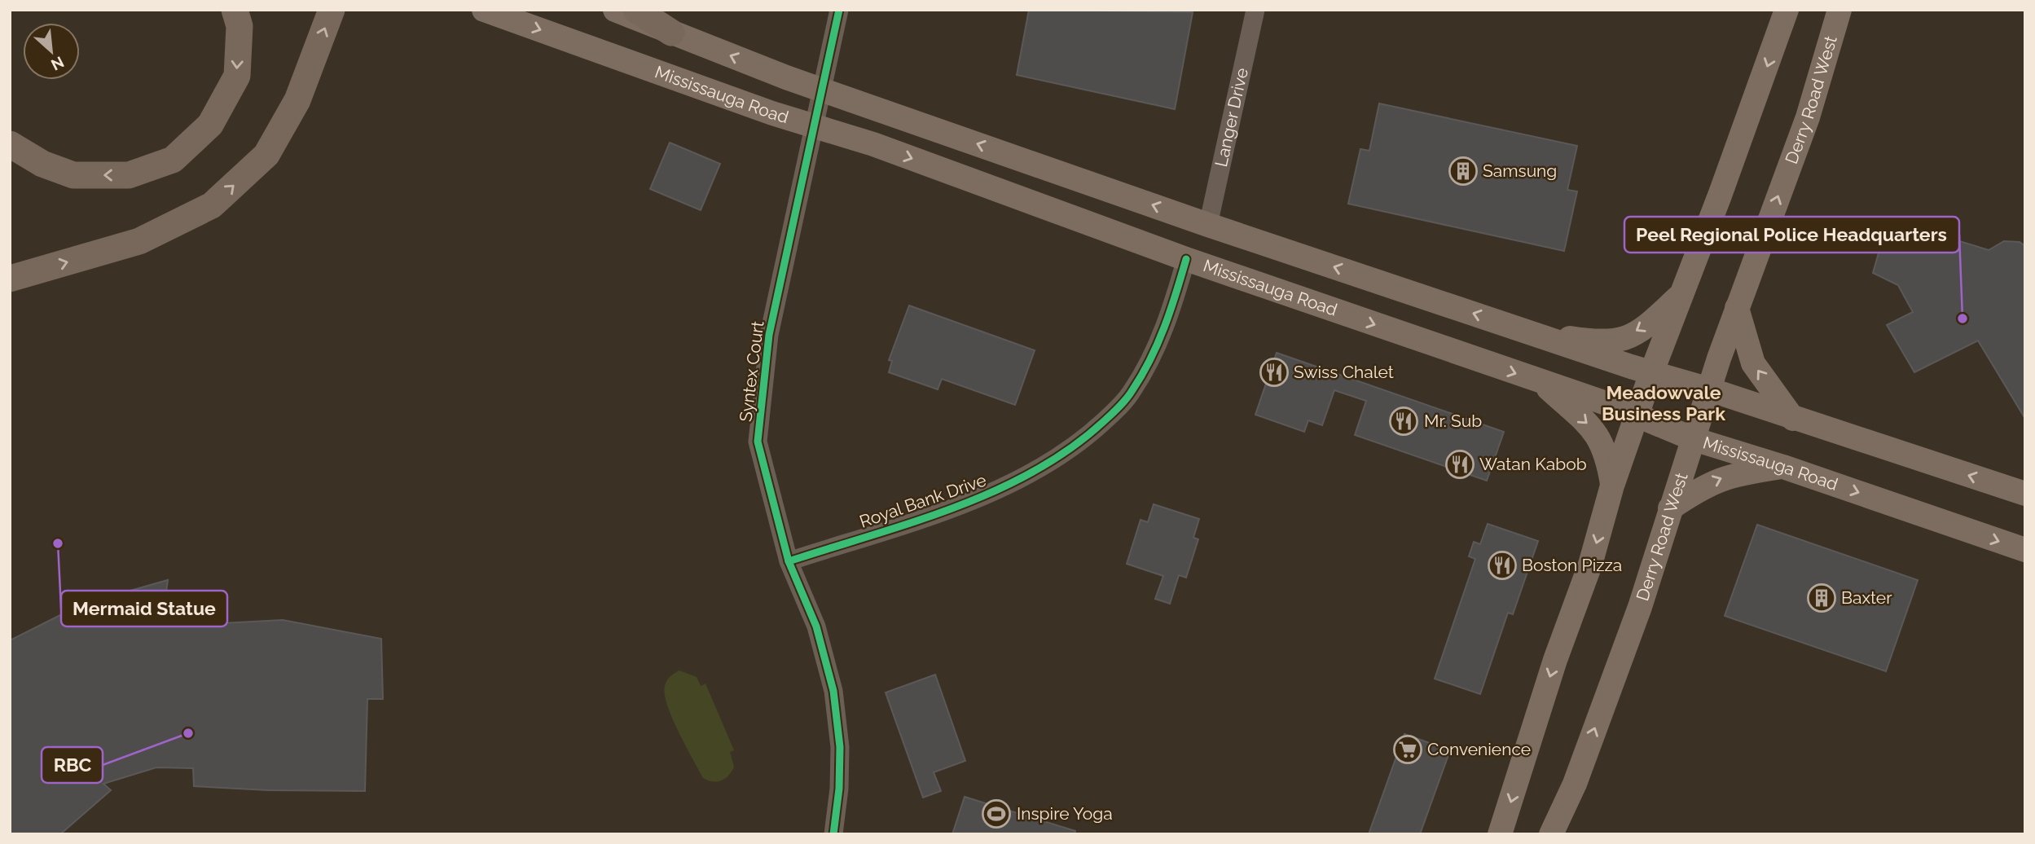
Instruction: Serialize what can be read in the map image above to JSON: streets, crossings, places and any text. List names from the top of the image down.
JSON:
{
  "streets": {
    "main road": ["Mississauga Road", "Derry Road West"],
    "street": ["Langer Drive", "Syntex Court", "Royal Bank Drive"]
  },
  "crossings": [
    ["Mississauga Road", "Derry Road West"],
    ["Mississauga Road", "Royal Bank Drive"],
    ["Syntex Court", "Royal Bank Drive"]
  ],
  "districts": ["Meadowvale Business Park"],
  "places": {
    "building": ["Samsung", "Baxter"],
    "other": ["Peel Regional Police Headquarters", "Mermaid Statue", "RBC"],
    "restaurant": [
      "Swiss Chalet",
      "Mr. Sub",
      "Watan Kabob",
      "Boston Pizza"
    ],
    "supermarket": ["Convenience"],
    "sports": ["Inspire Yoga"]
  },
  "north": "bottom right"
}
